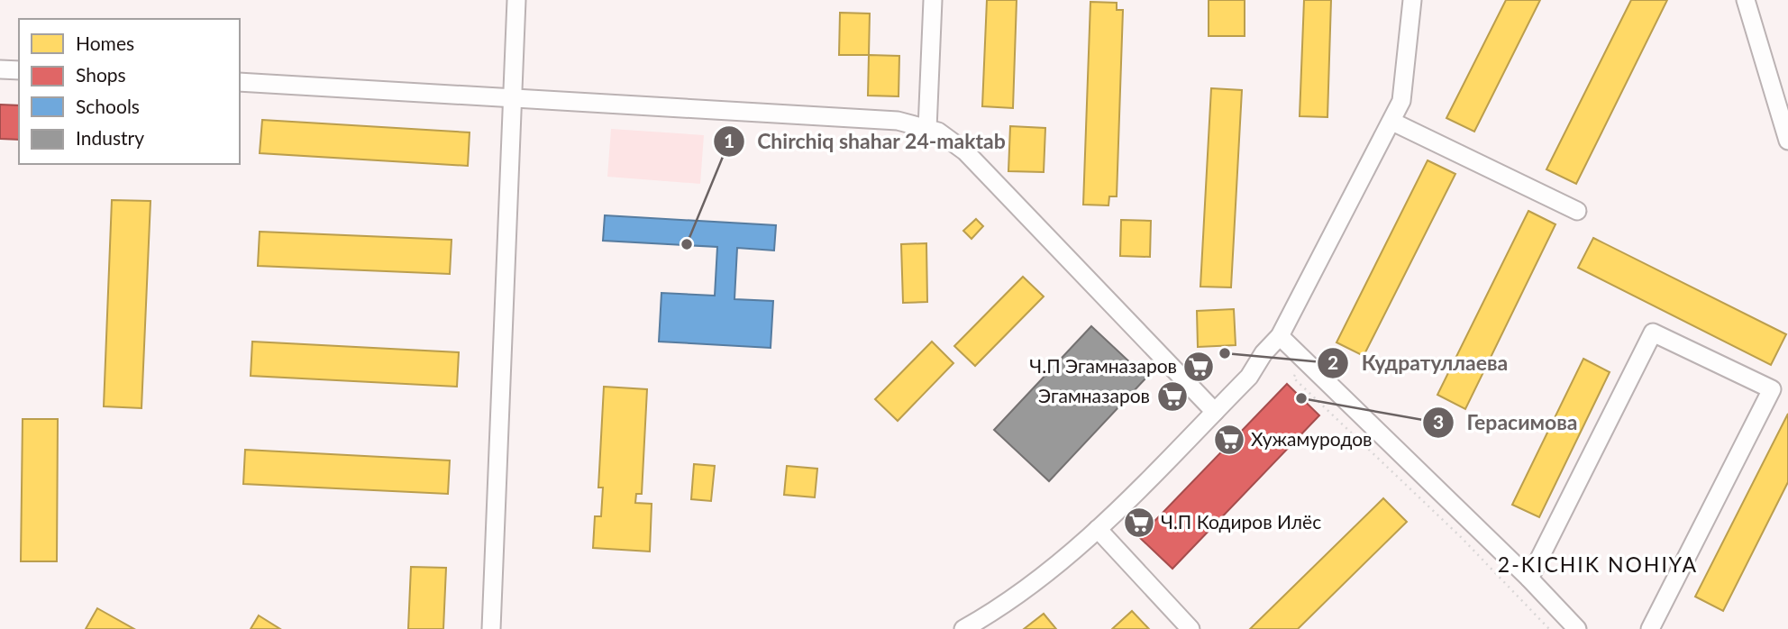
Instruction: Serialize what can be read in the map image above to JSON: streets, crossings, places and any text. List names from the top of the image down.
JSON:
{
  "districts": ["2-KICHIK NOHIYA"],
  "places": {
    "other": ["Chirchiq shahar 24-maktab", "Кудратуллаева", "Герасимова"],
    "supermarket": [
      "Ч.П Эгамназаров",
      "Эгамназаров",
      "Хужамуродов",
      "Ч.П Кодиров Илёс"
    ]
  },
  "legend": [
    "Homes",
    "Shops",
    "Schools",
    "Industry"
  ]
}
